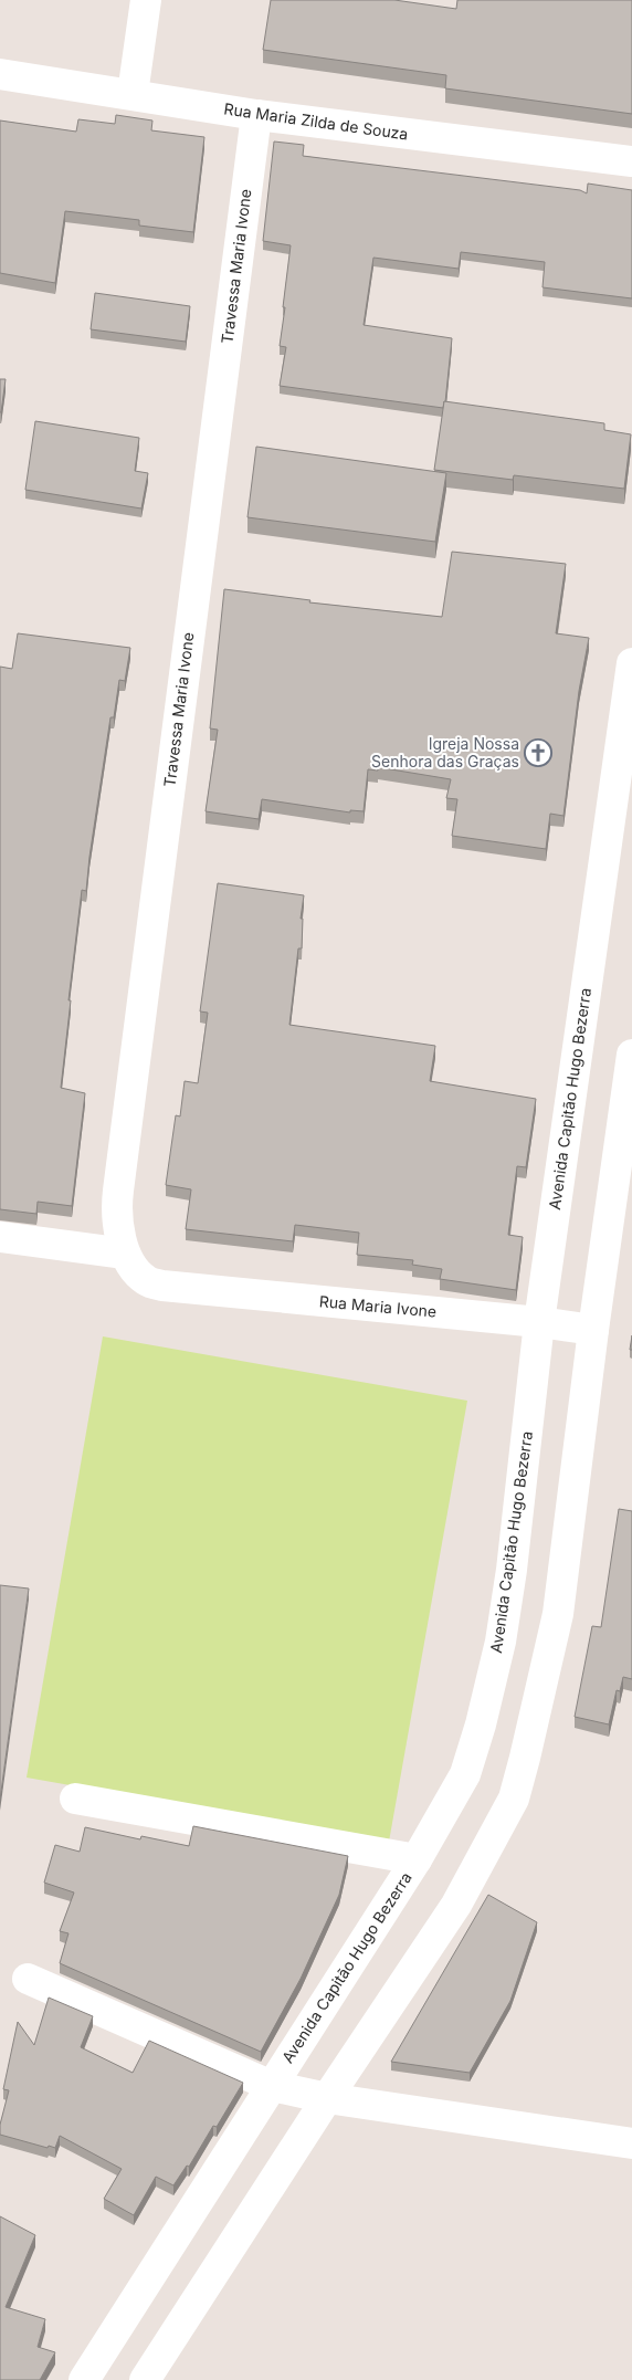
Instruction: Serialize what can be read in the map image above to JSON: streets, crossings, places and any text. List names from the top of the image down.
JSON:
{
  "streets": {
    "street": [
      "Rua Maria Zilda de Souza",
      "Travessa Maria Ivone",
      "Avenida Capitão Hugo Bezerra",
      "Rua Maria Ivone"
    ]
  },
  "crossings": [
    ["Rua Maria Zilda de Souza", "Travessa Maria Ivone"],
    ["Travessa Maria Ivone", "Rua Maria Ivone"],
    ["Avenida Capitão Hugo Bezerra", "Rua Maria Ivone"]
  ],
  "places": {
    "church": ["Igreja Nossa Senhora das Graças"]
  }
}
